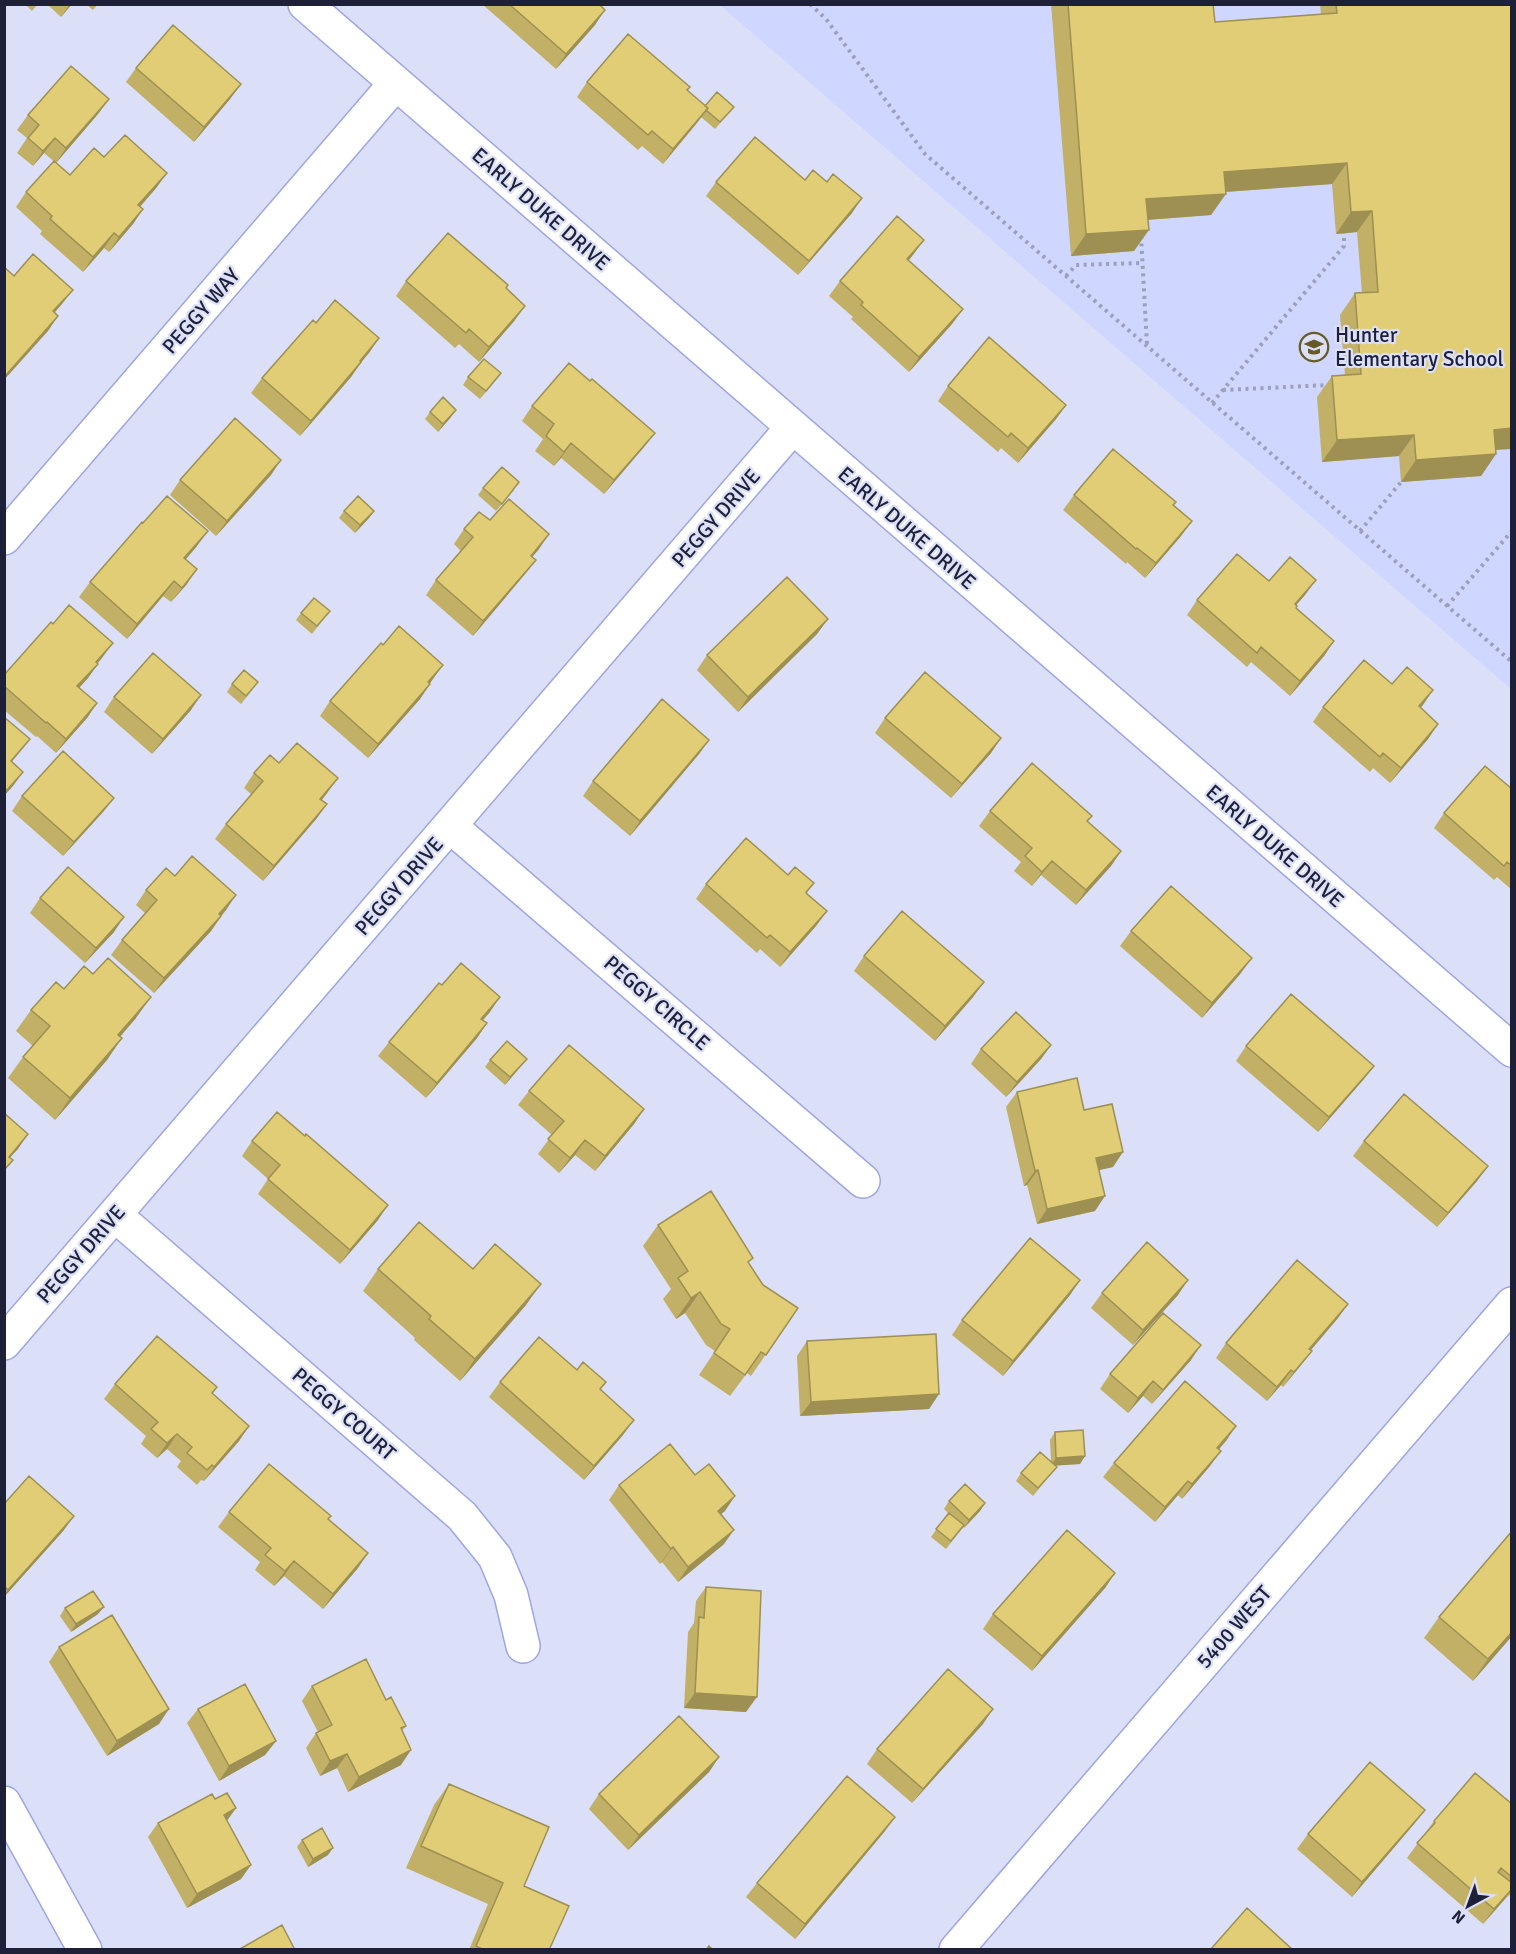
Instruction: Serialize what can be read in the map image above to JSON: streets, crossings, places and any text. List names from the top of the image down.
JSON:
{
  "streets": {
    "street": [
      "EARLY DUKE DRIVE",
      "PEGGY WAY",
      "PEGGY DRIVE",
      "PEGGY CIRCLE",
      "PEGGY COURT",
      "5400 WEST"
    ]
  },
  "crossings": [
    ["EARLY DUKE DRIVE", "PEGGY WAY"],
    ["EARLY DUKE DRIVE", "PEGGY DRIVE"],
    ["PEGGY DRIVE", "PEGGY CIRCLE"],
    ["PEGGY DRIVE", "PEGGY COURT"]
  ],
  "places": {
    "school or university": ["Hunter Elementary School"]
  },
  "north": "bottom left"
}
